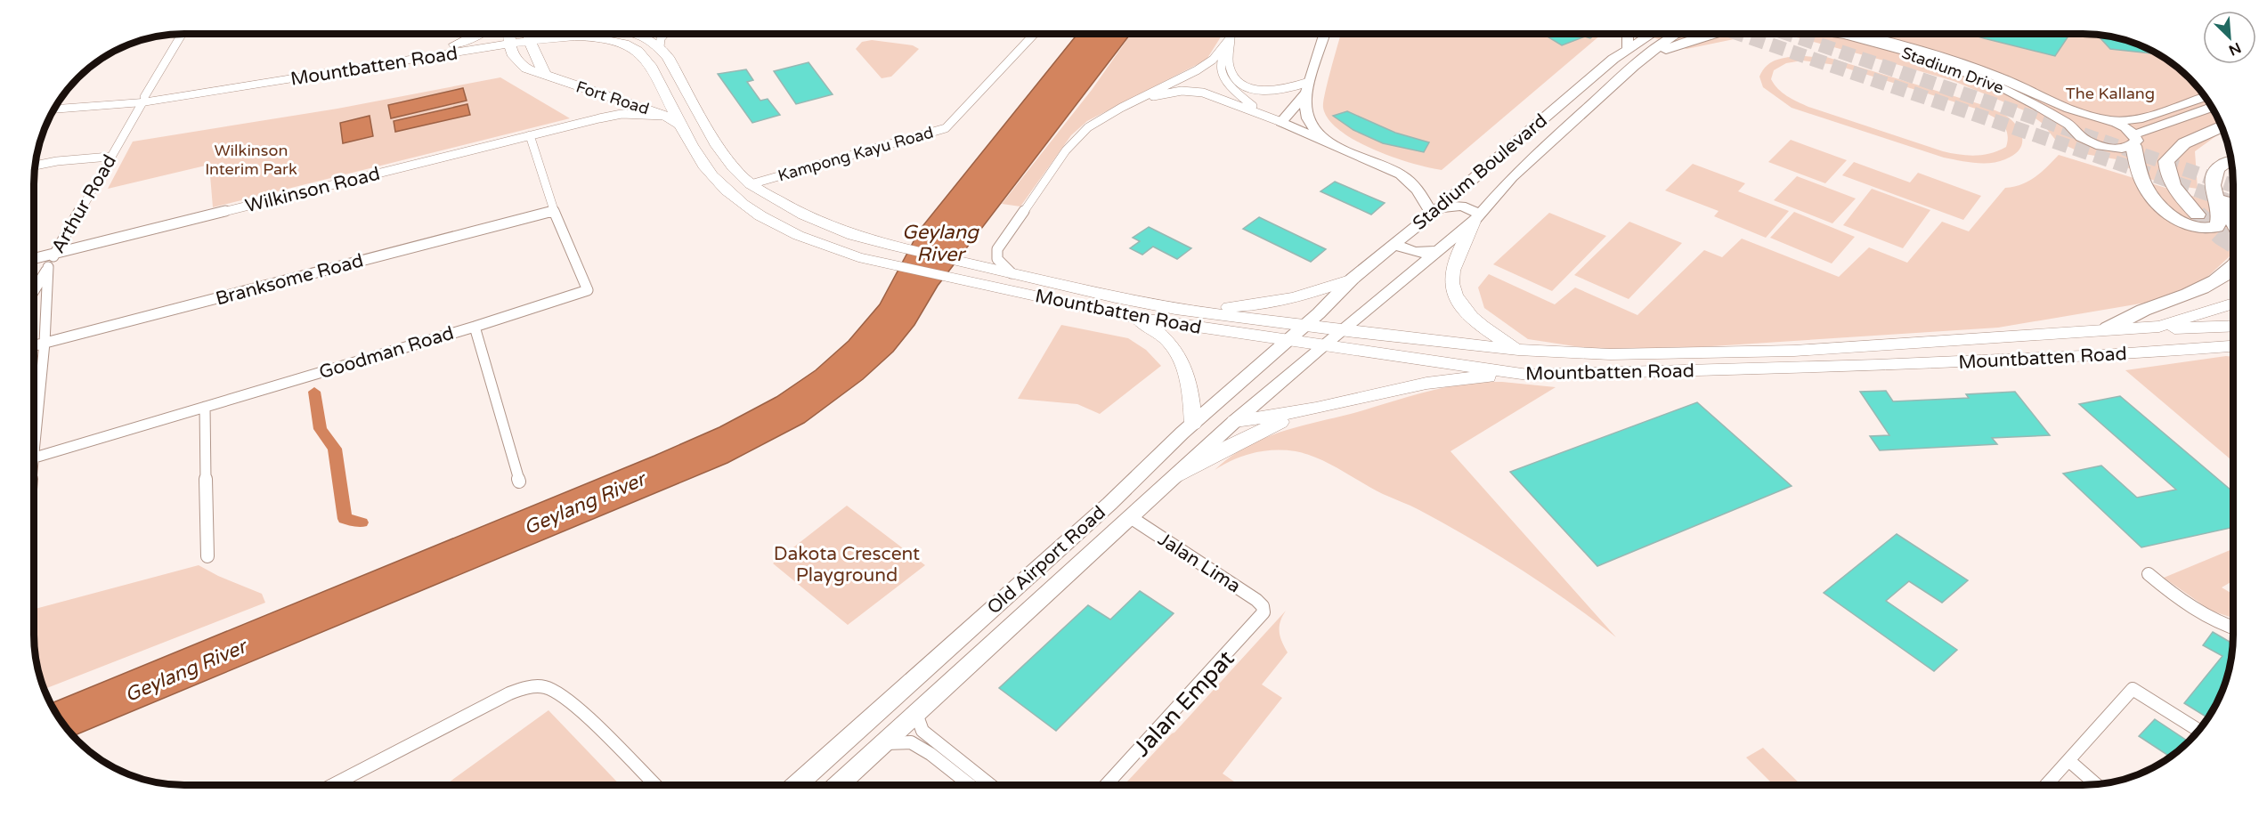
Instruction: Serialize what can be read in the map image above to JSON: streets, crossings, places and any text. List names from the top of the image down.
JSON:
{
  "streets": {
    "main road": ["Mountbatten Road", "Fort Road"],
    "street": [
      "Stadium Drive",
      "Kampong Kayu Road",
      "Stadium Boulevard",
      "Wilkinson Road",
      "Arthur Road",
      "Branksome Road",
      "Goodman Road",
      "Old Airport Road",
      "Jalan Lima",
      "Jalan Empat"
    ]
  },
  "crossings": [
    ["Mountbatten Road", "Fort Road"],
    ["Mountbatten Road", "Kampong Kayu Road"],
    ["Mountbatten Road", "Stadium Boulevard"],
    ["Mountbatten Road", "Arthur Road"],
    ["Mountbatten Road", "Old Airport Road"],
    ["Fort Road", "Wilkinson Road"],
    ["Stadium Boulevard", "Old Airport Road"],
    ["Wilkinson Road", "Arthur Road"],
    ["Wilkinson Road", "Goodman Road"],
    ["Branksome Road", "Goodman Road"],
    ["Old Airport Road", "Jalan Lima"],
    ["Jalan Lima", "Jalan Empat"]
  ],
  "water": ["Geylang River"],
  "parks": ["The Kallang", "Wilkinson Interim Park", "Dakota Crescent Playground"],
  "north": "bottom right"
}
